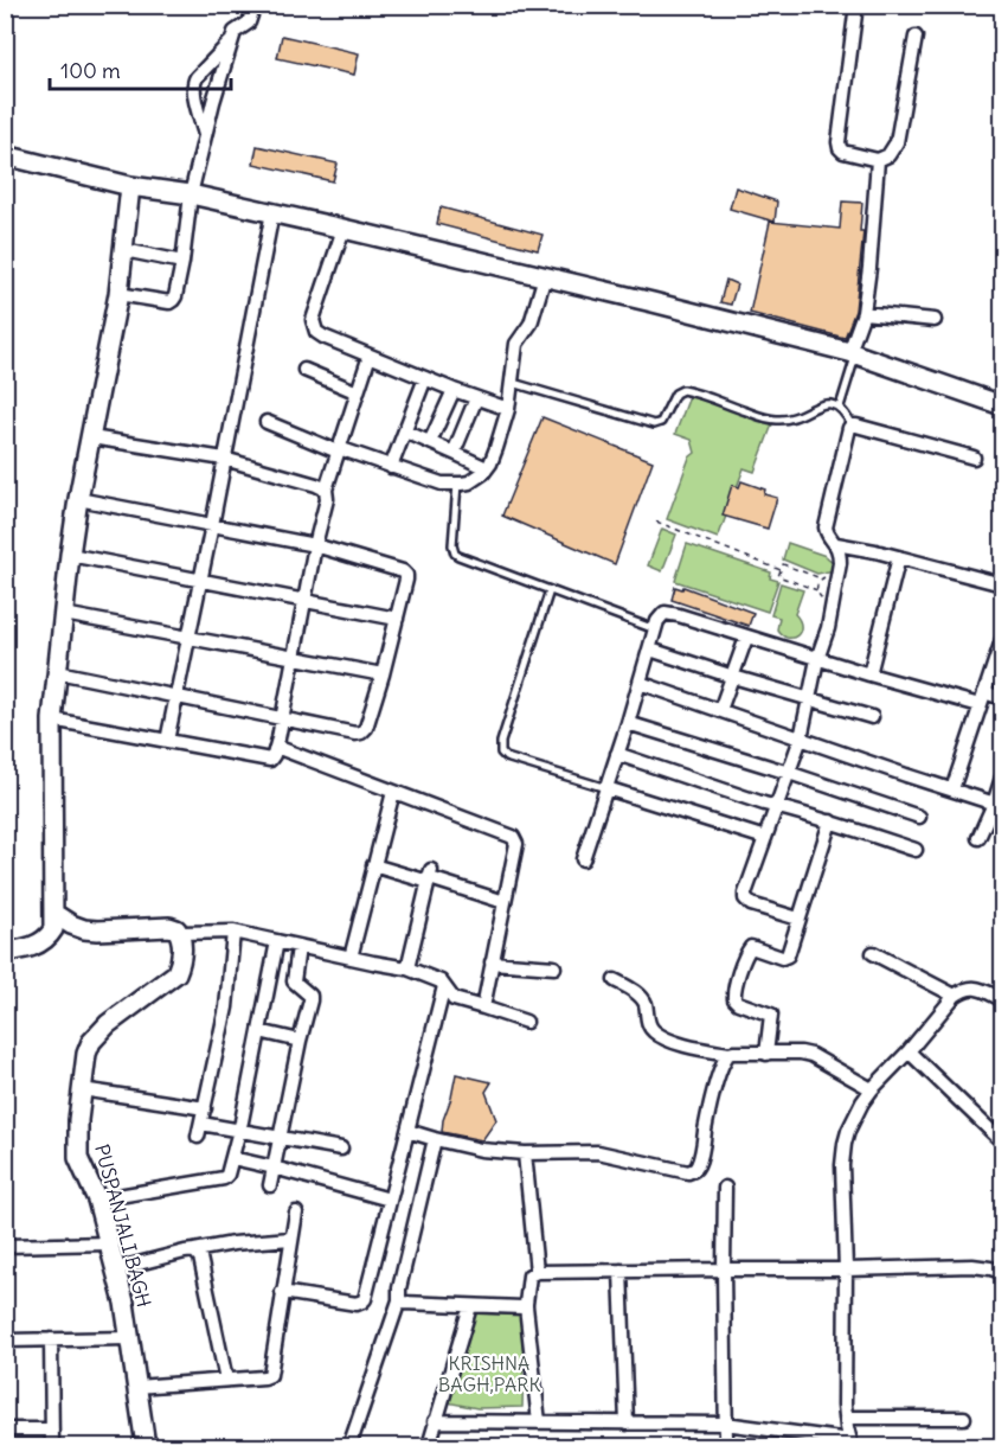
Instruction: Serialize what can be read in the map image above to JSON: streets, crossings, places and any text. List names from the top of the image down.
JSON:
{
  "streets": {
    "street": ["PUSPANJALI BAGH"]
  },
  "parks": ["KRISHNA BAGH,PARK"],
  "scale_bar": "100 m"
}
